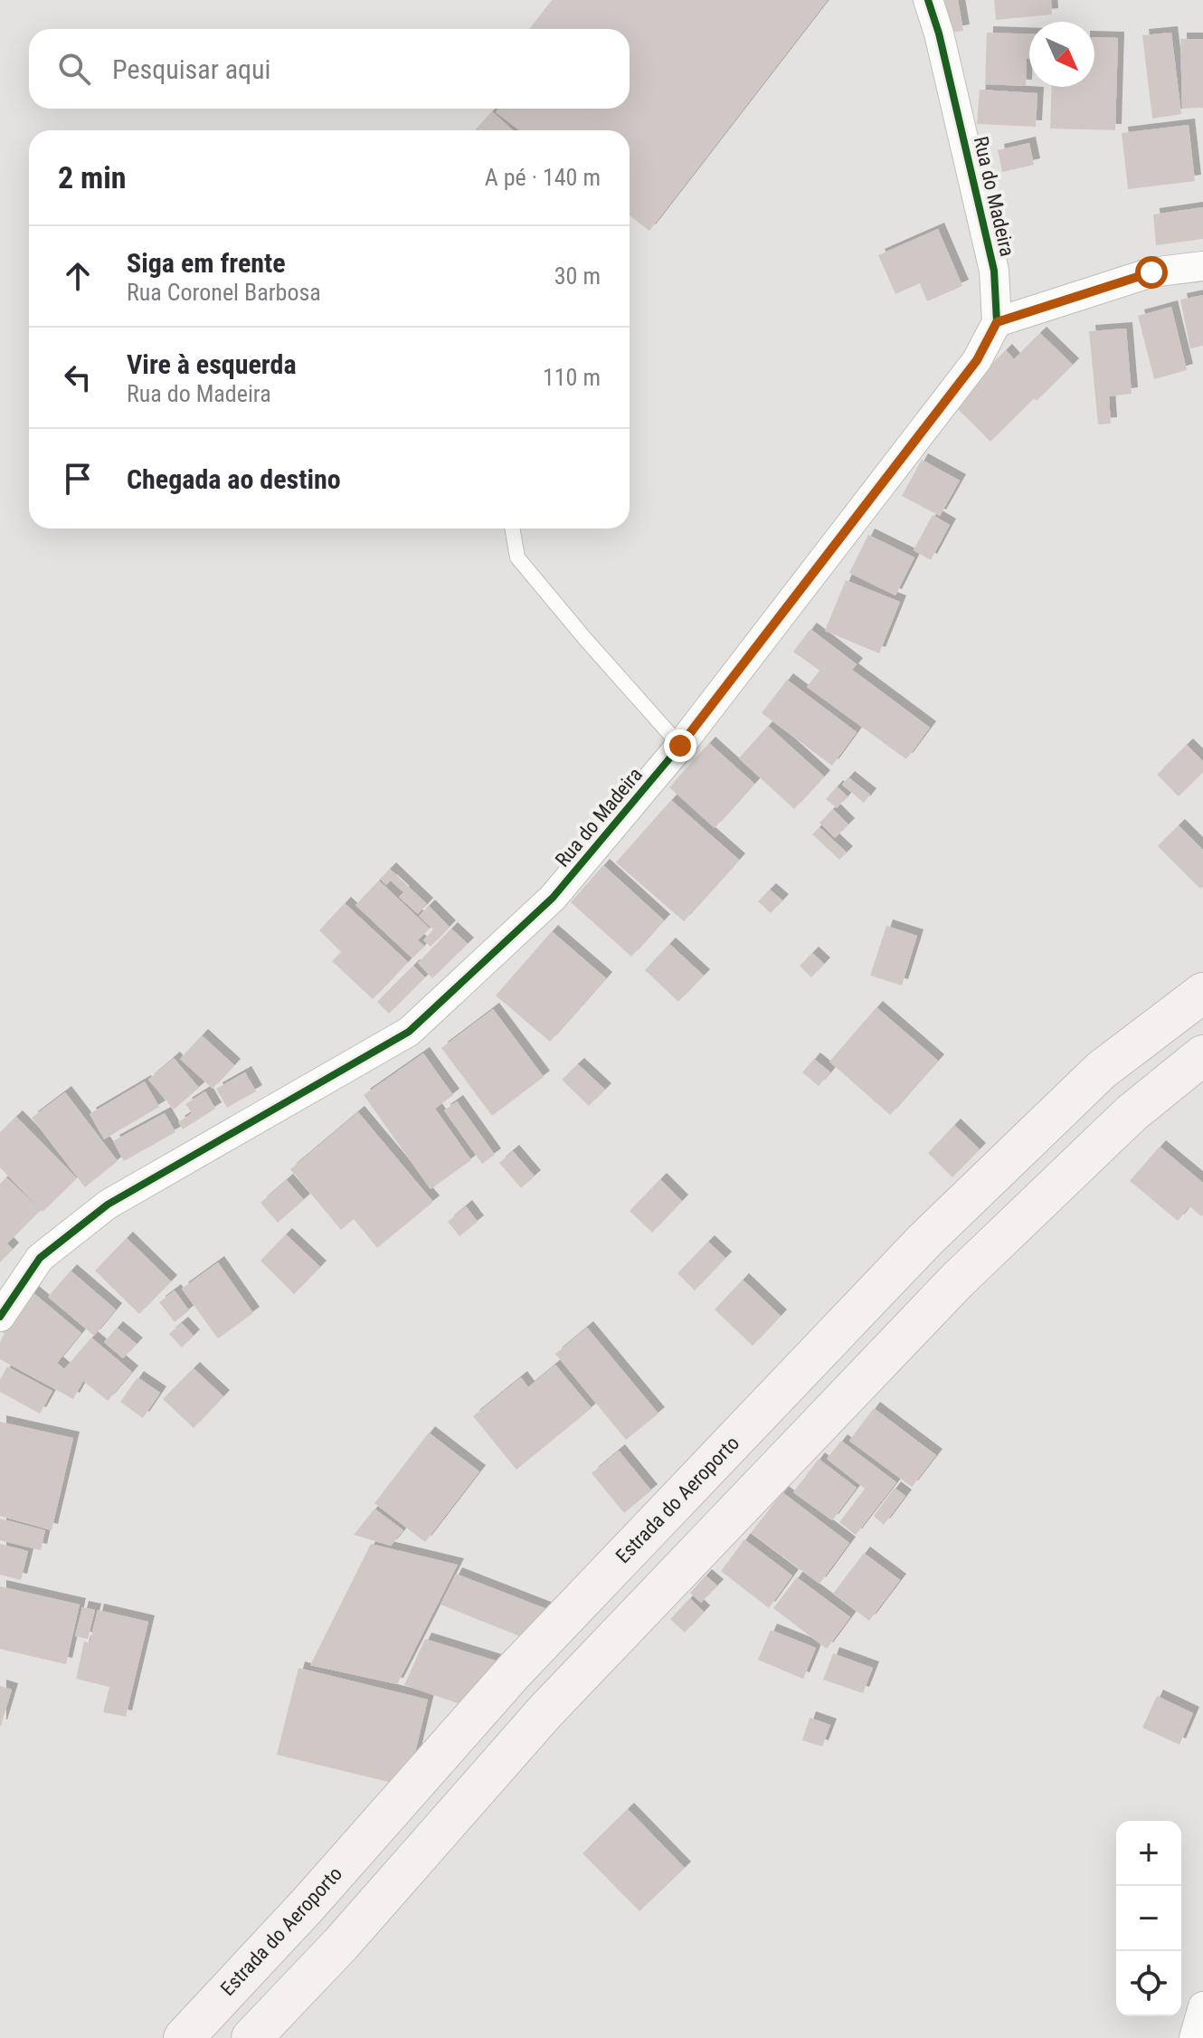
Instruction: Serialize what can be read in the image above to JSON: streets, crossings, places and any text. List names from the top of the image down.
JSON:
{
  "streets": {
    "main road": ["Estrada do Aeroporto"],
    "street": ["Rua do Madeira"]
  },
  "north": "bottom right",
  "page": {
    "search": "Pesquisar aqui",
    "heading": ["2 min", "A pé · 140 m"],
    "list": [
      ["Siga em frente", "Rua Coronel Barbosa", "30 m"],
      ["Vire à esquerda", "Rua do Madeira", "110 m"],
      "Chegada ao destino"
    ],
    "map_buttons": ["+", "−"]
  }
}
